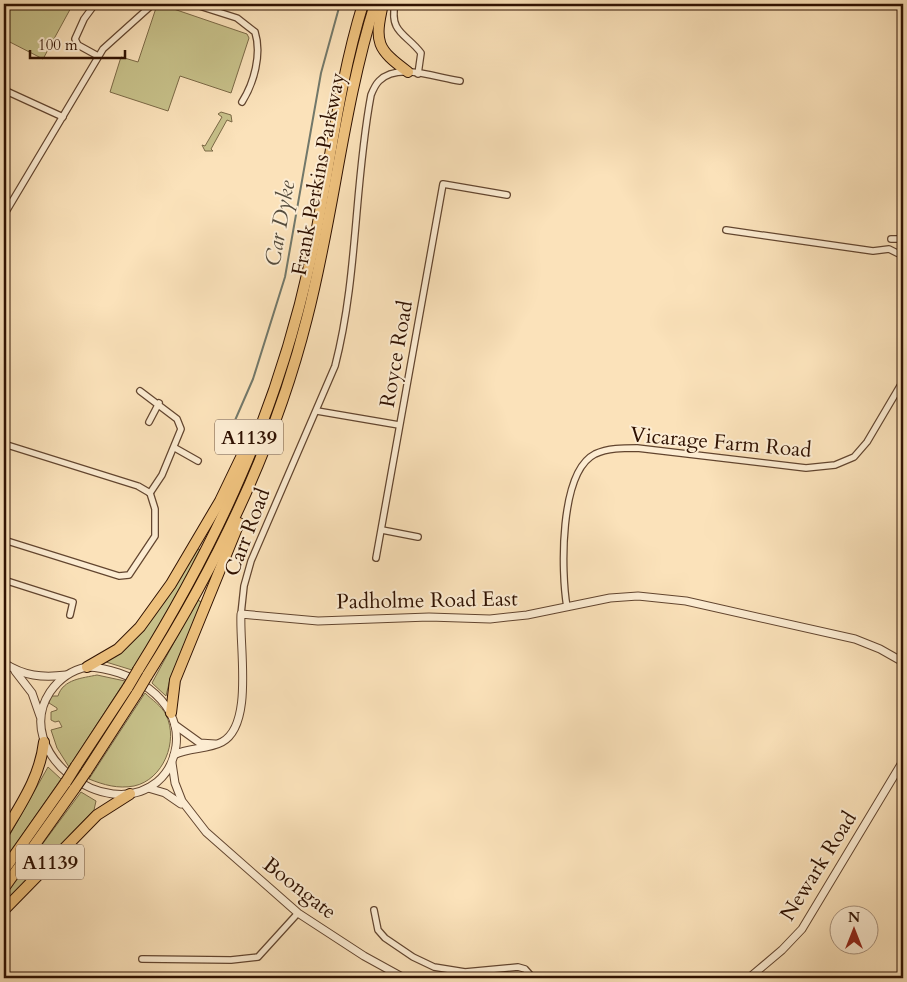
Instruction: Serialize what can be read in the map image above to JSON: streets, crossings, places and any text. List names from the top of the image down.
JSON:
{
  "streets": {
    "highway": ["Frank Perkins Parkway", "A1139"],
    "street": [
      "Royce Road",
      "Vicarage Farm Road",
      "Carr Road",
      "Padholme Road East",
      "Newark Road",
      "Boongate"
    ]
  },
  "crossings": [
    ["Frank Perkins Parkway", "A1139"],
    ["A1139", "Carr Road"],
    ["A1139", "Boongate"],
    ["Vicarage Farm Road", "Padholme Road East"],
    ["Carr Road", "Padholme Road East"],
    ["Carr Road", "Boongate"]
  ],
  "water": ["Car Dyke"],
  "scale_bar": "100 m",
  "north": "top"
}
